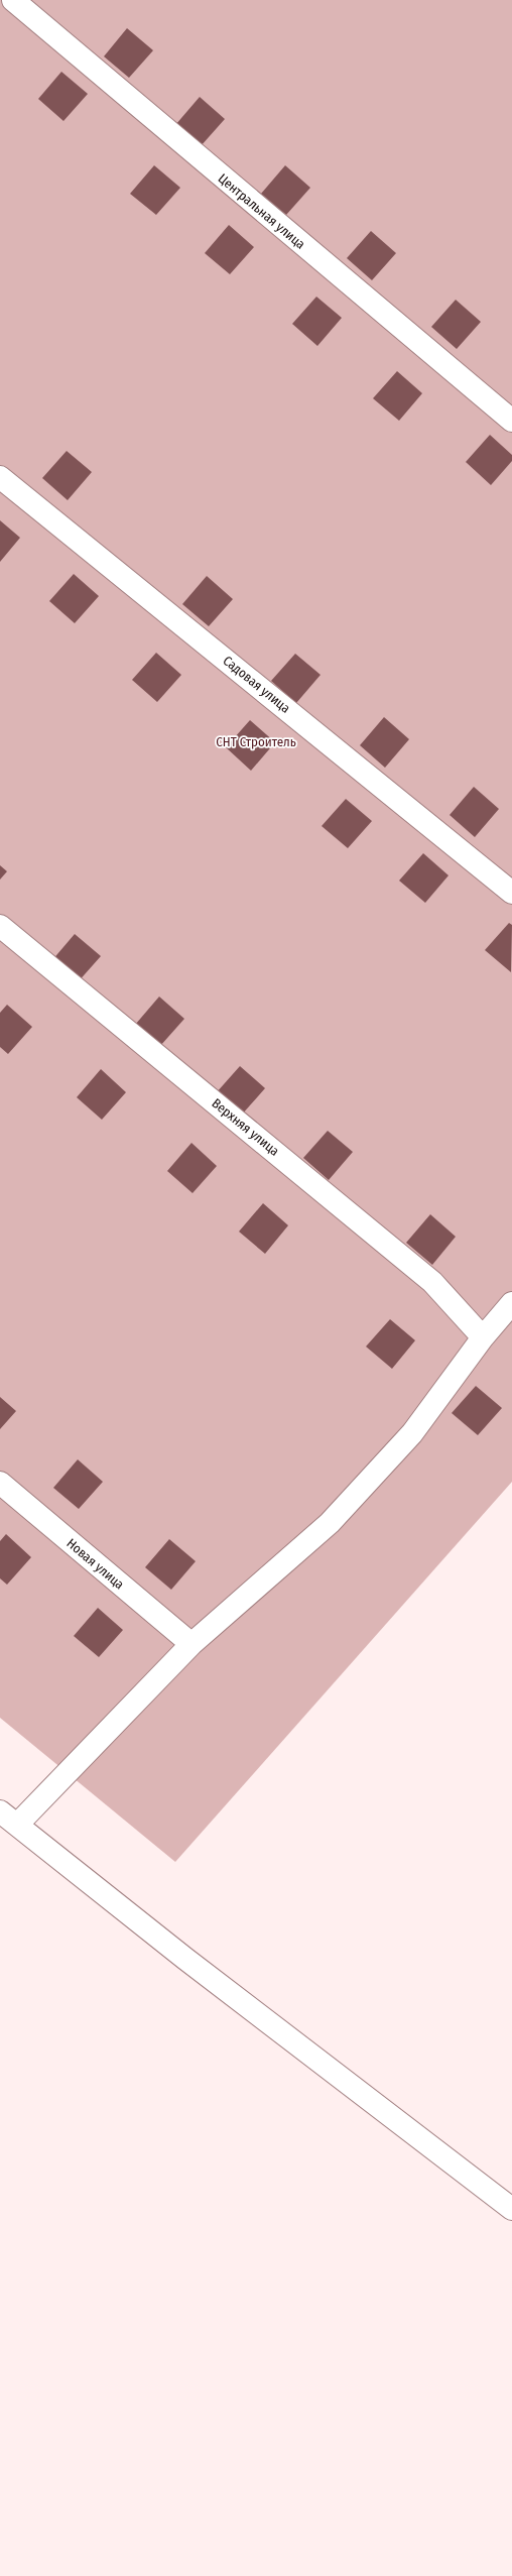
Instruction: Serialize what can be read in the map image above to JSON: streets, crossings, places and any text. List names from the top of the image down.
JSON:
{
  "streets": {
    "street": [
      "Центральная улица",
      "Садовая улица",
      "Верхняя улица",
      "Новая улица"
    ]
  },
  "parks": ["СНТ Строитель"]
}
